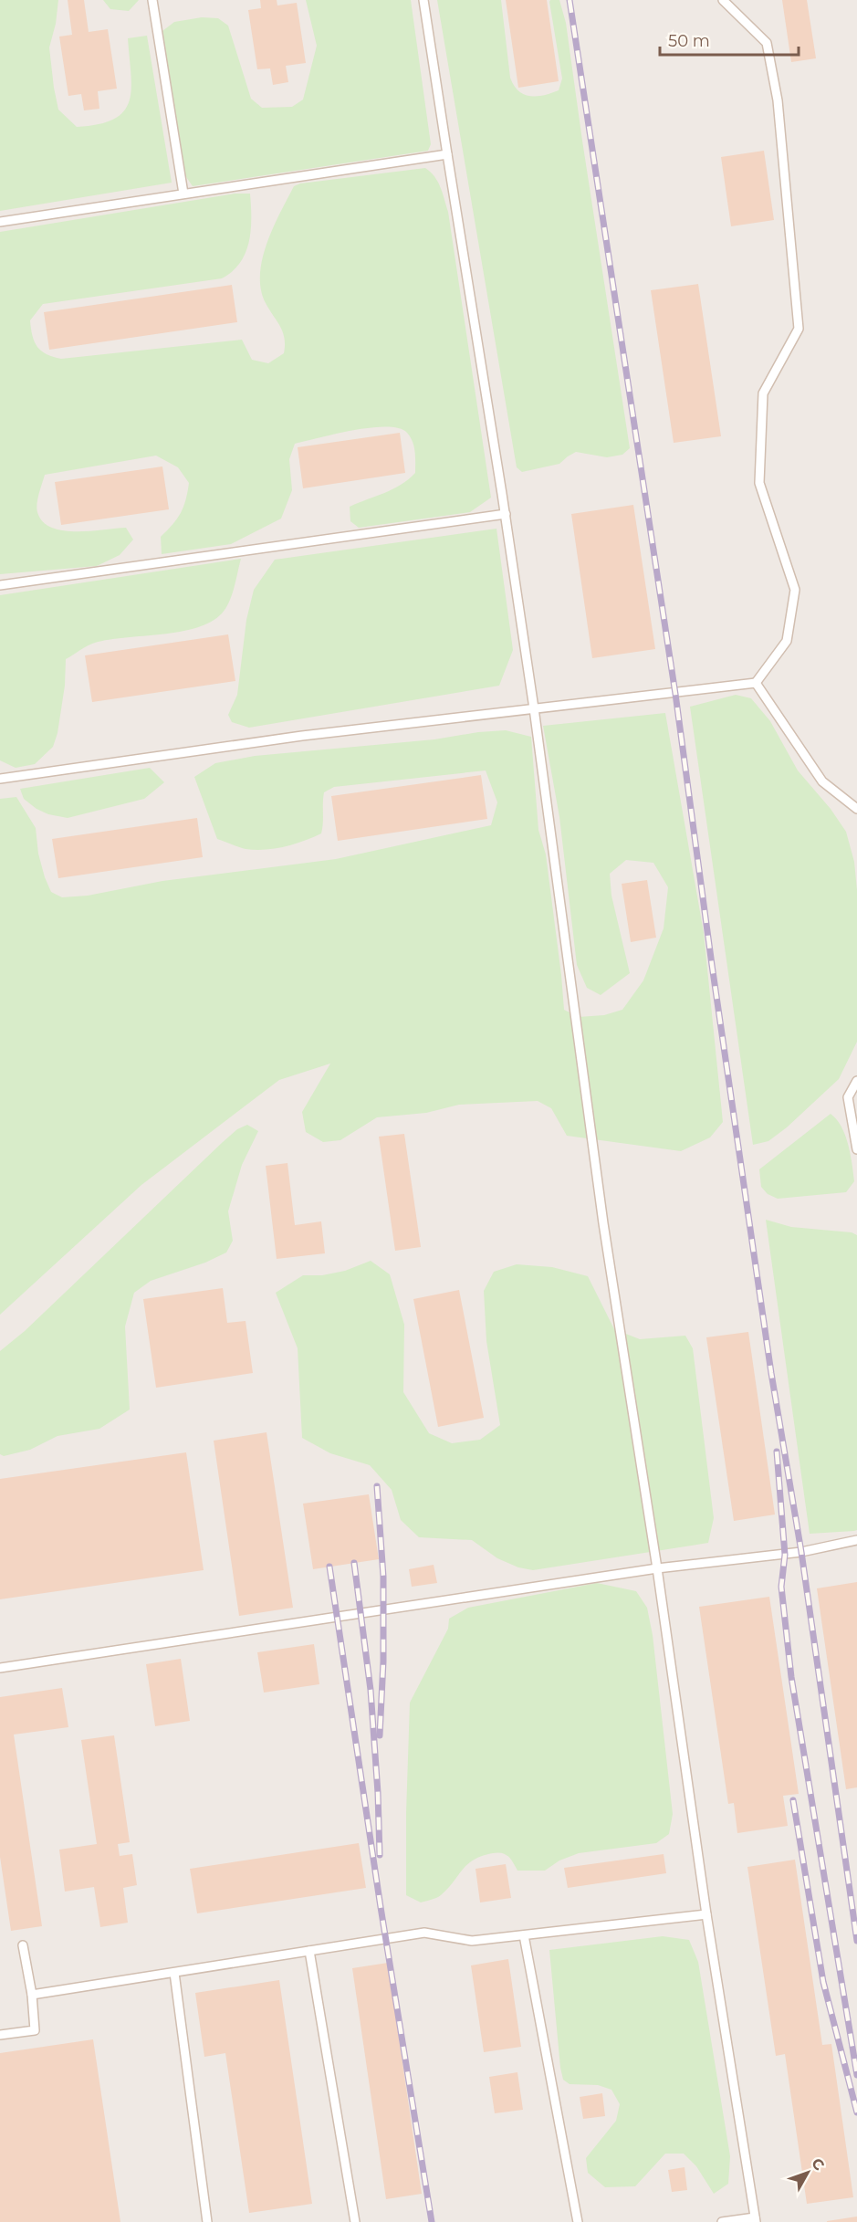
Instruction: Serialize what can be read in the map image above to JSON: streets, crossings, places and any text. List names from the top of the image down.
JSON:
{
  "scale_bar": "50 m",
  "north": "top right"
}
